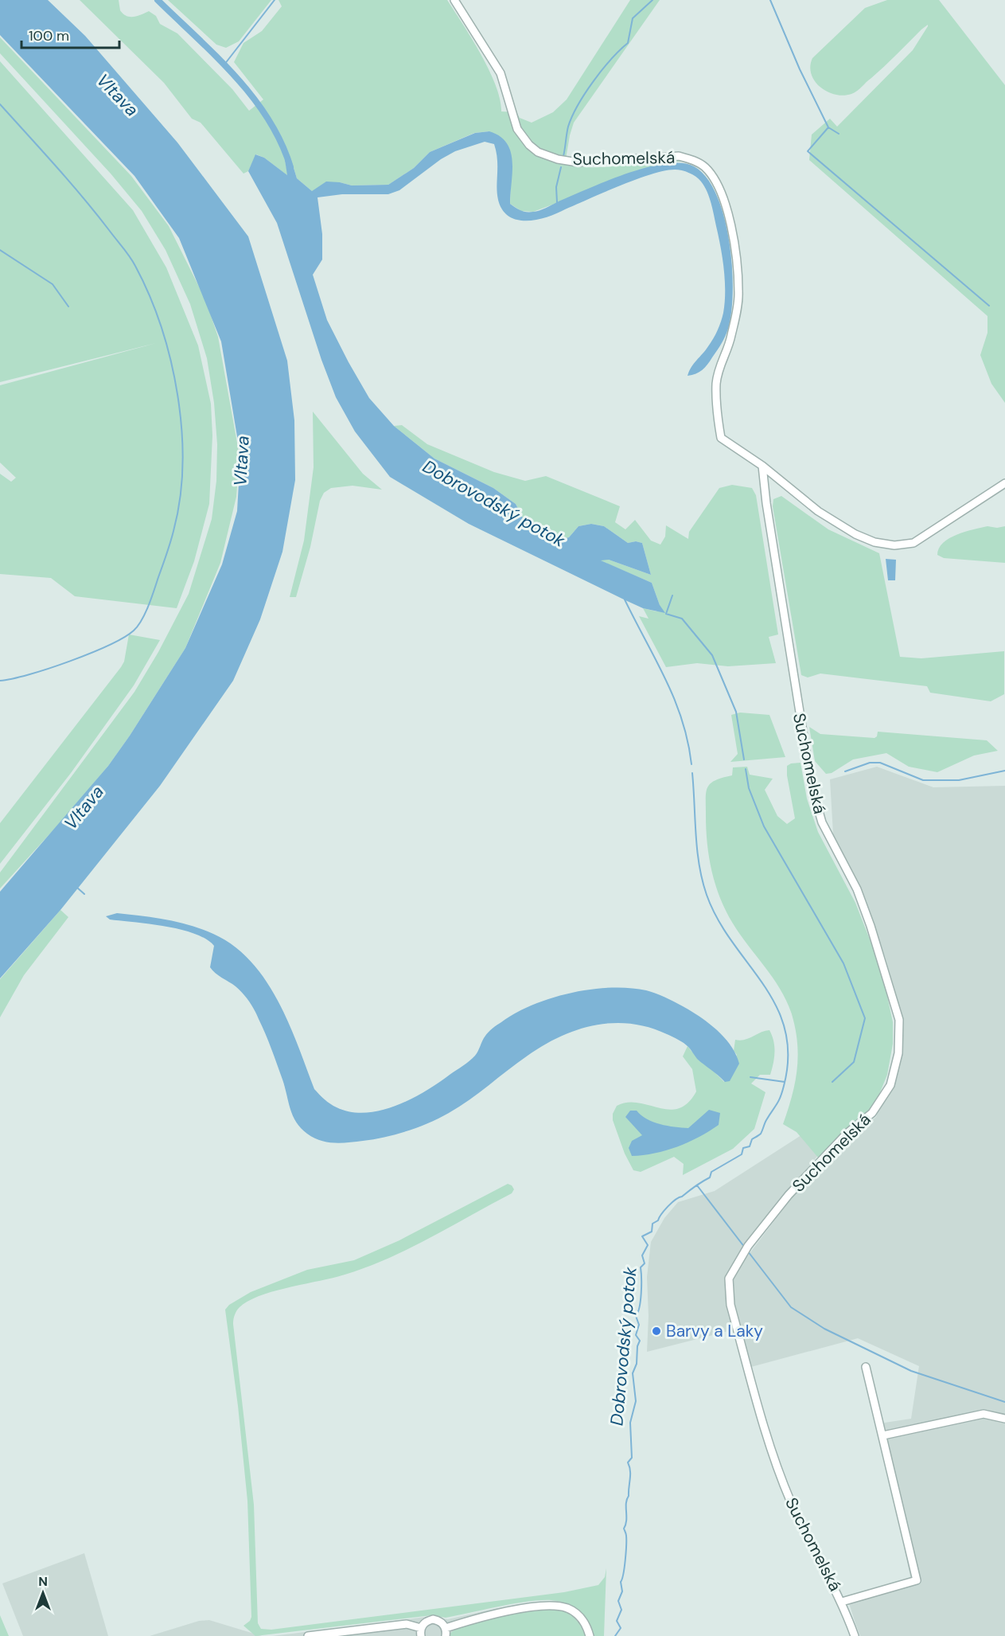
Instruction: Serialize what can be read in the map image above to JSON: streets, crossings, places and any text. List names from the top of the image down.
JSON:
{
  "streets": {
    "street": ["Suchomelská"]
  },
  "water": ["Vltava", "Dobrovodský potok"],
  "places": ["Barvy a Laky"],
  "scale_bar": "100 m",
  "north": "top"
}
